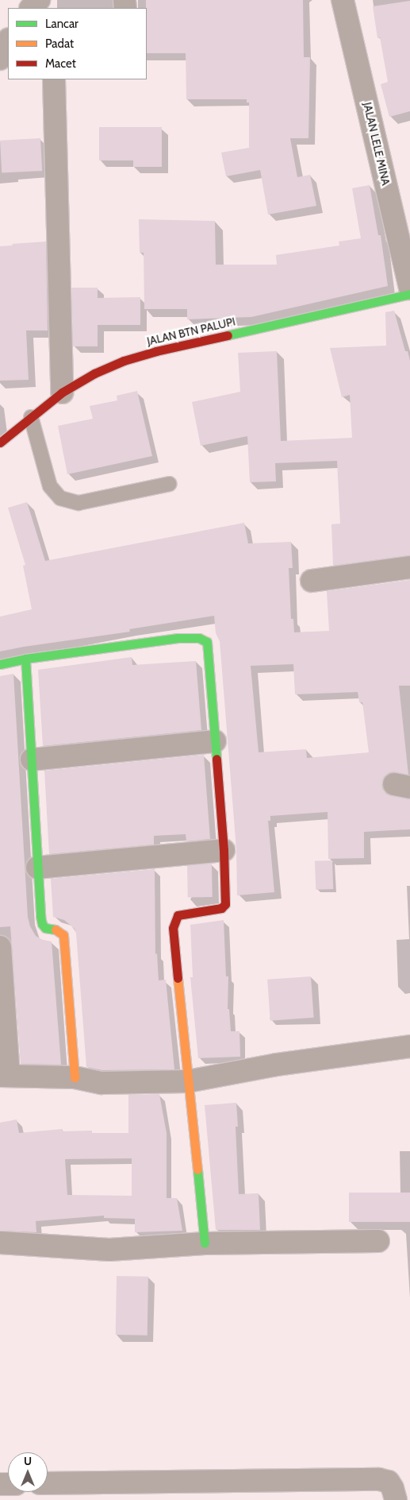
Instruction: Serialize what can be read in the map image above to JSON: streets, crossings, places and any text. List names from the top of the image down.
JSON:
{
  "streets": {
    "street": ["JALAN LELE MINA", "JALAN BTN PALUPI"]
  },
  "legend": ["Lancar", "Padat", "Macet"],
  "north": "top"
}
